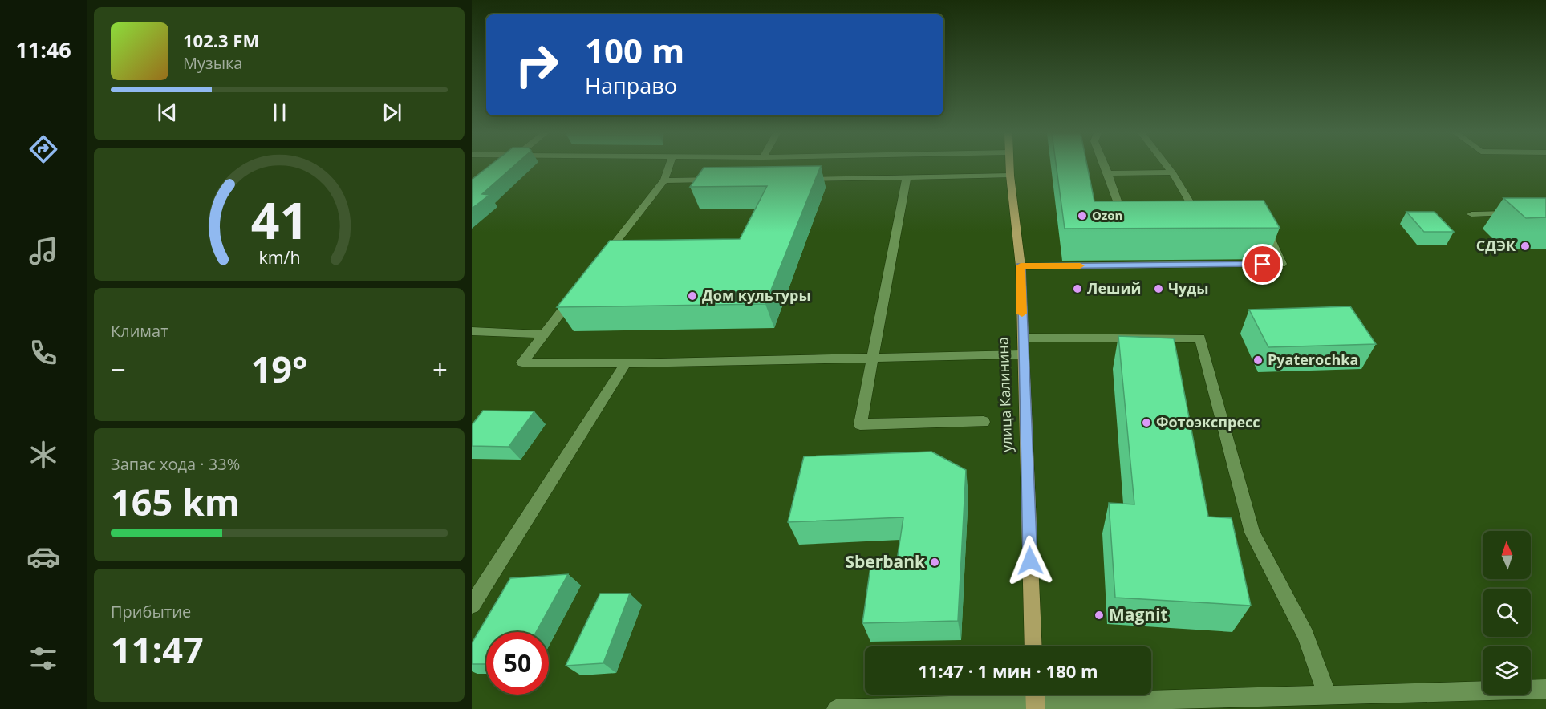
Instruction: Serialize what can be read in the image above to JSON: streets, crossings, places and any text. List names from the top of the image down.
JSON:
{
  "streets": {
    "main road": ["улица Калинина"]
  },
  "places": [
    "Ozon",
    "СДЭК",
    "Леший",
    "Чуды",
    "Дом культуры",
    "Pyaterochka",
    "Фотоэкспресс",
    "Sberbank",
    "Magnit"
  ],
  "north": "top",
  "page": {
    "tabs": "11:46",
    "turn": ["100 m", "Направо"],
    "song": ["102.3 FM", "Музыка"],
    "tile": [
      "Климат",
      ["Запас хода · 33%", "165 km"],
      ["Прибытие", "11:47"]
    ],
    "heat": ["−", "19°", "+"],
    "limit": "50",
    "trip": "11:47 · 1 мин · 180 m",
    "gauge": ["41", "km/h"]
  }
}
